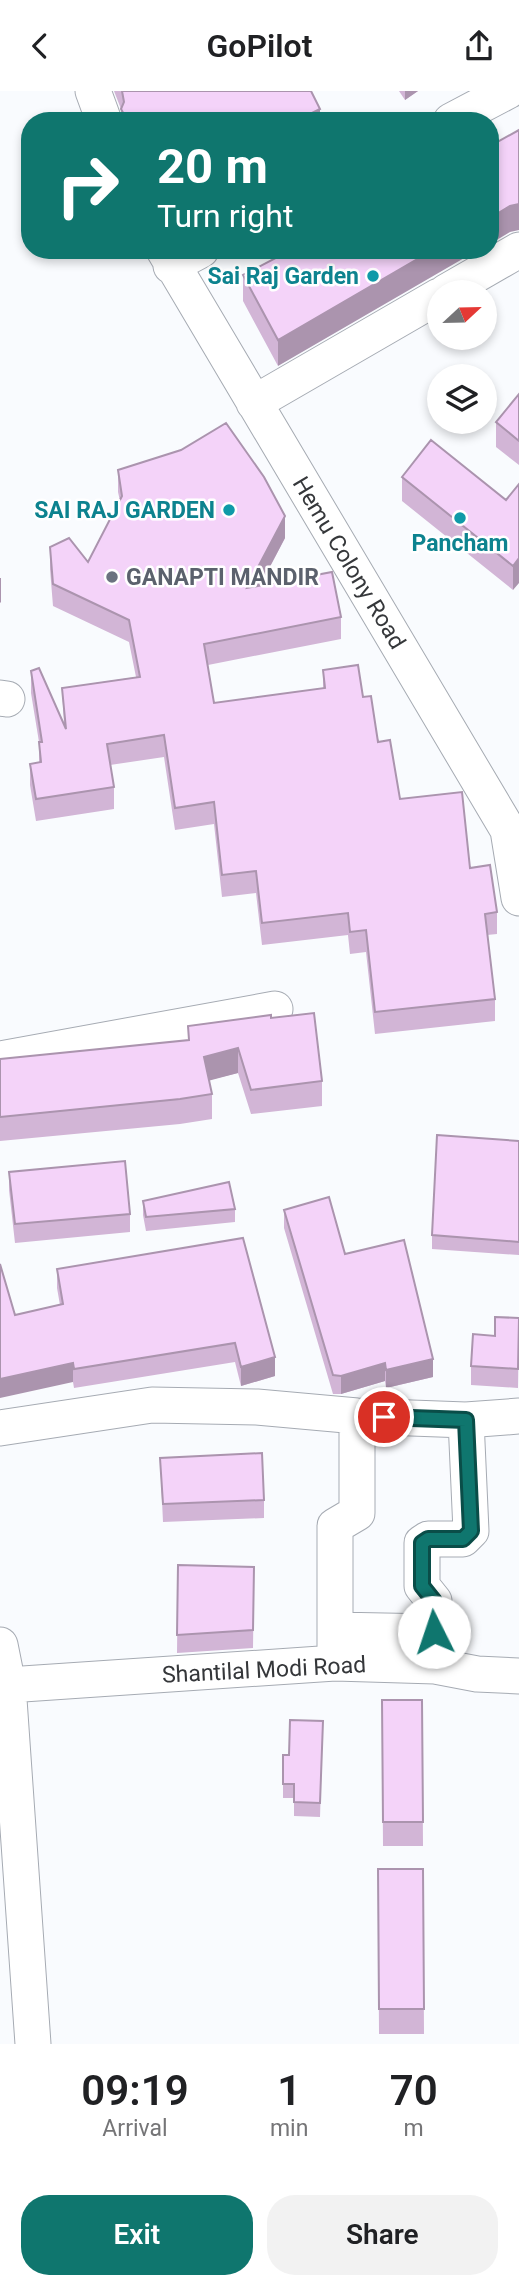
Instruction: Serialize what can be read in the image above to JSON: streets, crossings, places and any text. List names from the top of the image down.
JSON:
{
  "streets": {
    "street": ["Hemu Colony Road", "Shantilal Modi Road"]
  },
  "places": [
    "Sai Raj Garden",
    "SAI RAJ GARDEN",
    "Pancham",
    "GANAPTI MANDIR"
  ],
  "north": "right",
  "page": {
    "header": "GoPilot",
    "turn": ["20 m", "Turn right"],
    "eta": [
      "09:19",
      "Arrival",
      "1",
      "min",
      "70",
      "m"
    ],
    "buttons": ["Exit", "Share"]
  }
}
